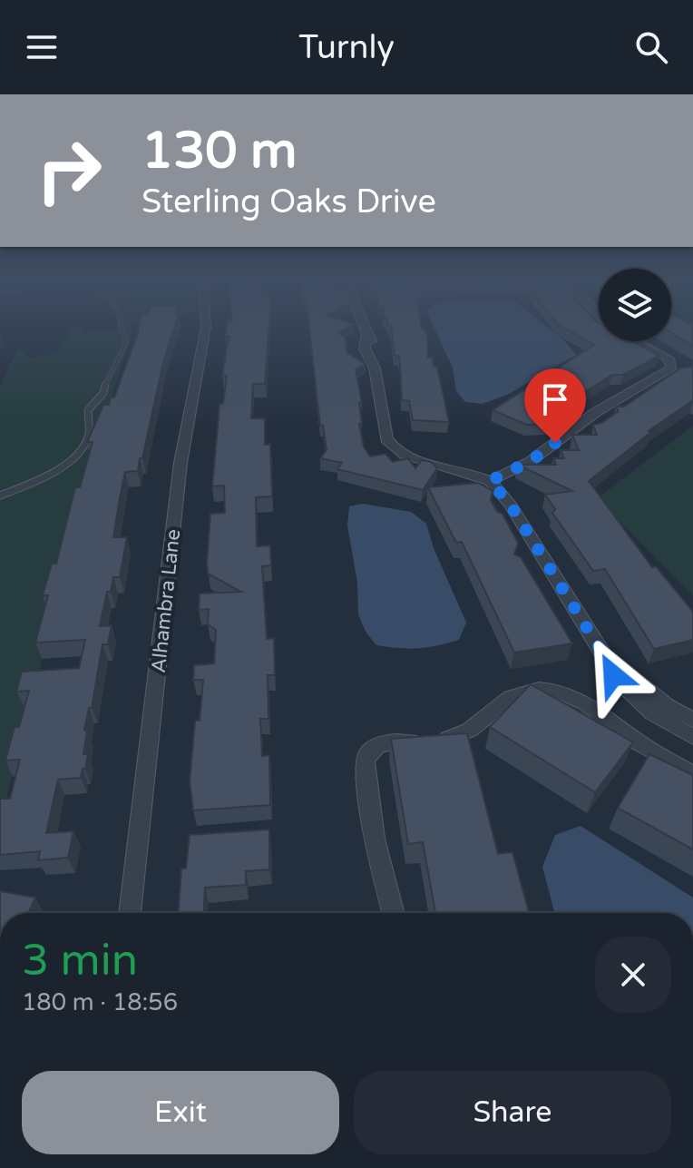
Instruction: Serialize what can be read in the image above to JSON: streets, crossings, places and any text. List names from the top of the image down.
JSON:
{
  "streets": {
    "street": ["Alhambra Lane"]
  },
  "page": {
    "header": "Turnly",
    "turn": ["130 m", "Sterling Oaks Drive"],
    "heading": ["3 min", "180 m · 18:56"],
    "buttons": ["Exit", "Share"]
  }
}
